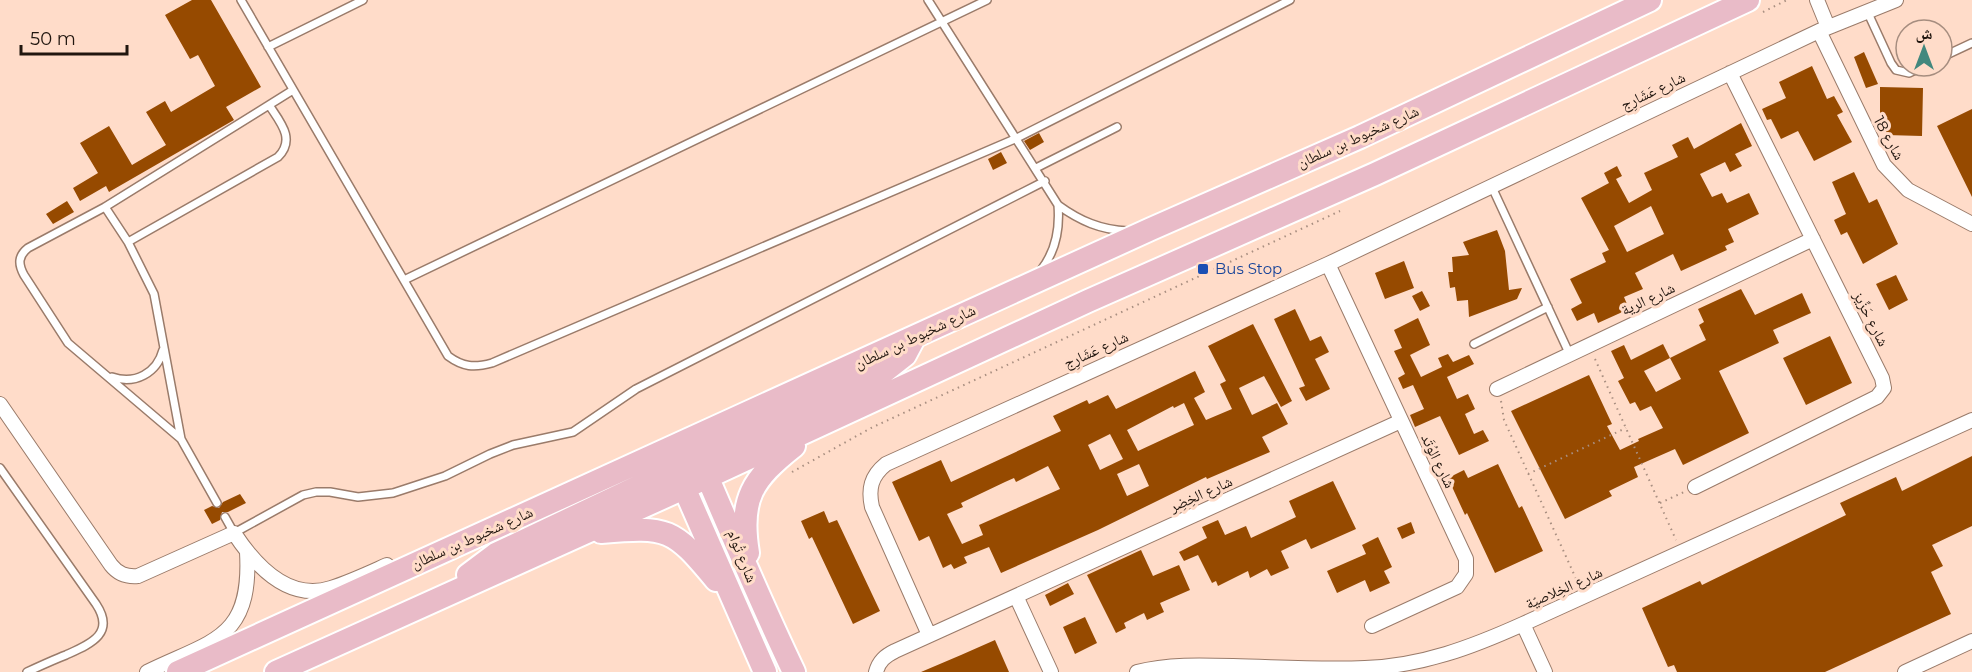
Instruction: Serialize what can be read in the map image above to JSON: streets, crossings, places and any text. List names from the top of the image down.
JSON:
{
  "streets": {
    "main road": ["شارع شخبوط بن سلطان", "شارع تُوام"],
    "street": [
      "شارع عَشَارِج",
      "شارع 18",
      "شارع الرية",
      "شارع حَزِّيز",
      "شارع الوُتَد",
      "شارع الخِضِر",
      "شارع الخِلاصيّة"
    ]
  },
  "crossings": [
    ["شارع عَشَارِج", "شارع 18"],
    ["شارع عَشَارِج", "شارع حَزِّيز"],
    ["شارع عَشَارِج", "شارع الوُتَد"],
    ["شارع عَشَارِج", "شارع الخِضِر"],
    ["شارع شخبوط بن سلطان", "شارع تُوام"],
    ["شارع الرية", "شارع حَزِّيز"],
    ["شارع الوُتَد", "شارع الخِضِر"]
  ],
  "places": {
    "transit": ["Bus Stop"]
  },
  "scale_bar": "50 m",
  "north": "top"
}
